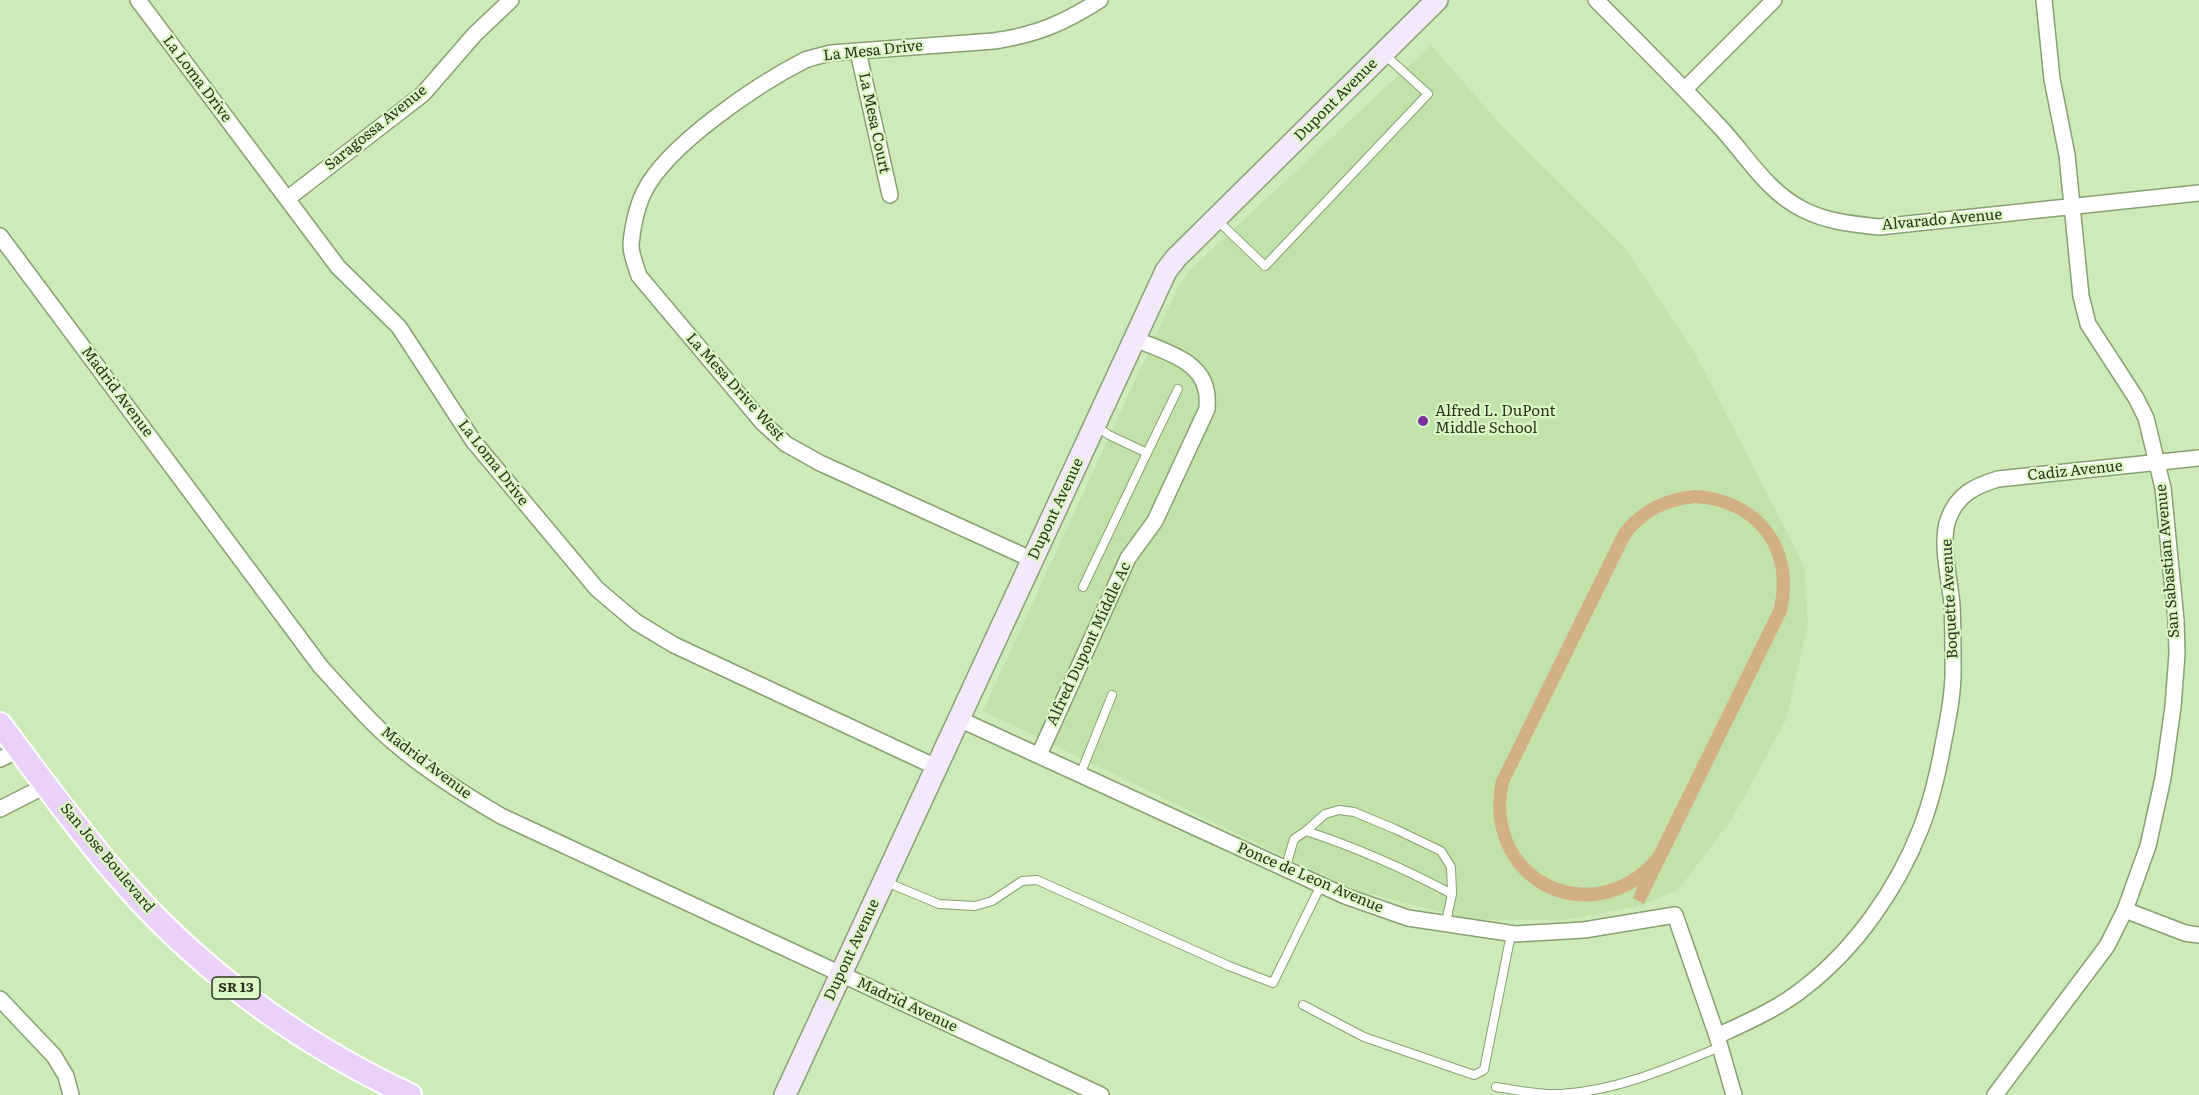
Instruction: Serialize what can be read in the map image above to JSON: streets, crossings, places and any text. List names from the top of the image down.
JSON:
{
  "streets": {
    "main road": ["San Jose Boulevard", "SR 13"],
    "street": [
      "La Mesa Drive",
      "La Loma Drive",
      "Dupont Avenue",
      "La Mesa Court",
      "Saragossa Avenue",
      "Alvarado Avenue",
      "La Mesa Drive West",
      "Madrid Avenue",
      "Cadiz Avenue",
      "San Sabastian Avenue",
      "Boquette Avenue",
      "Alfred Dupont Middle Ac",
      "Ponce de Leon Avenue"
    ]
  },
  "crossings": [
    ["La Mesa Drive", "La Mesa Court"],
    ["La Mesa Drive", "La Mesa Drive West"],
    ["La Loma Drive", "Dupont Avenue"],
    ["La Loma Drive", "Saragossa Avenue"],
    ["Dupont Avenue", "La Mesa Drive West"],
    ["Dupont Avenue", "Madrid Avenue"],
    ["Dupont Avenue", "Alfred Dupont Middle Ac"],
    ["Dupont Avenue", "Ponce de Leon Avenue"],
    ["Alvarado Avenue", "San Sabastian Avenue"],
    ["Cadiz Avenue", "San Sabastian Avenue"],
    ["Cadiz Avenue", "Boquette Avenue"],
    ["Boquette Avenue", "Ponce de Leon Avenue"],
    ["Alfred Dupont Middle Ac", "Ponce de Leon Avenue"]
  ],
  "places": ["Alfred L. DuPont Middle School"]
}
